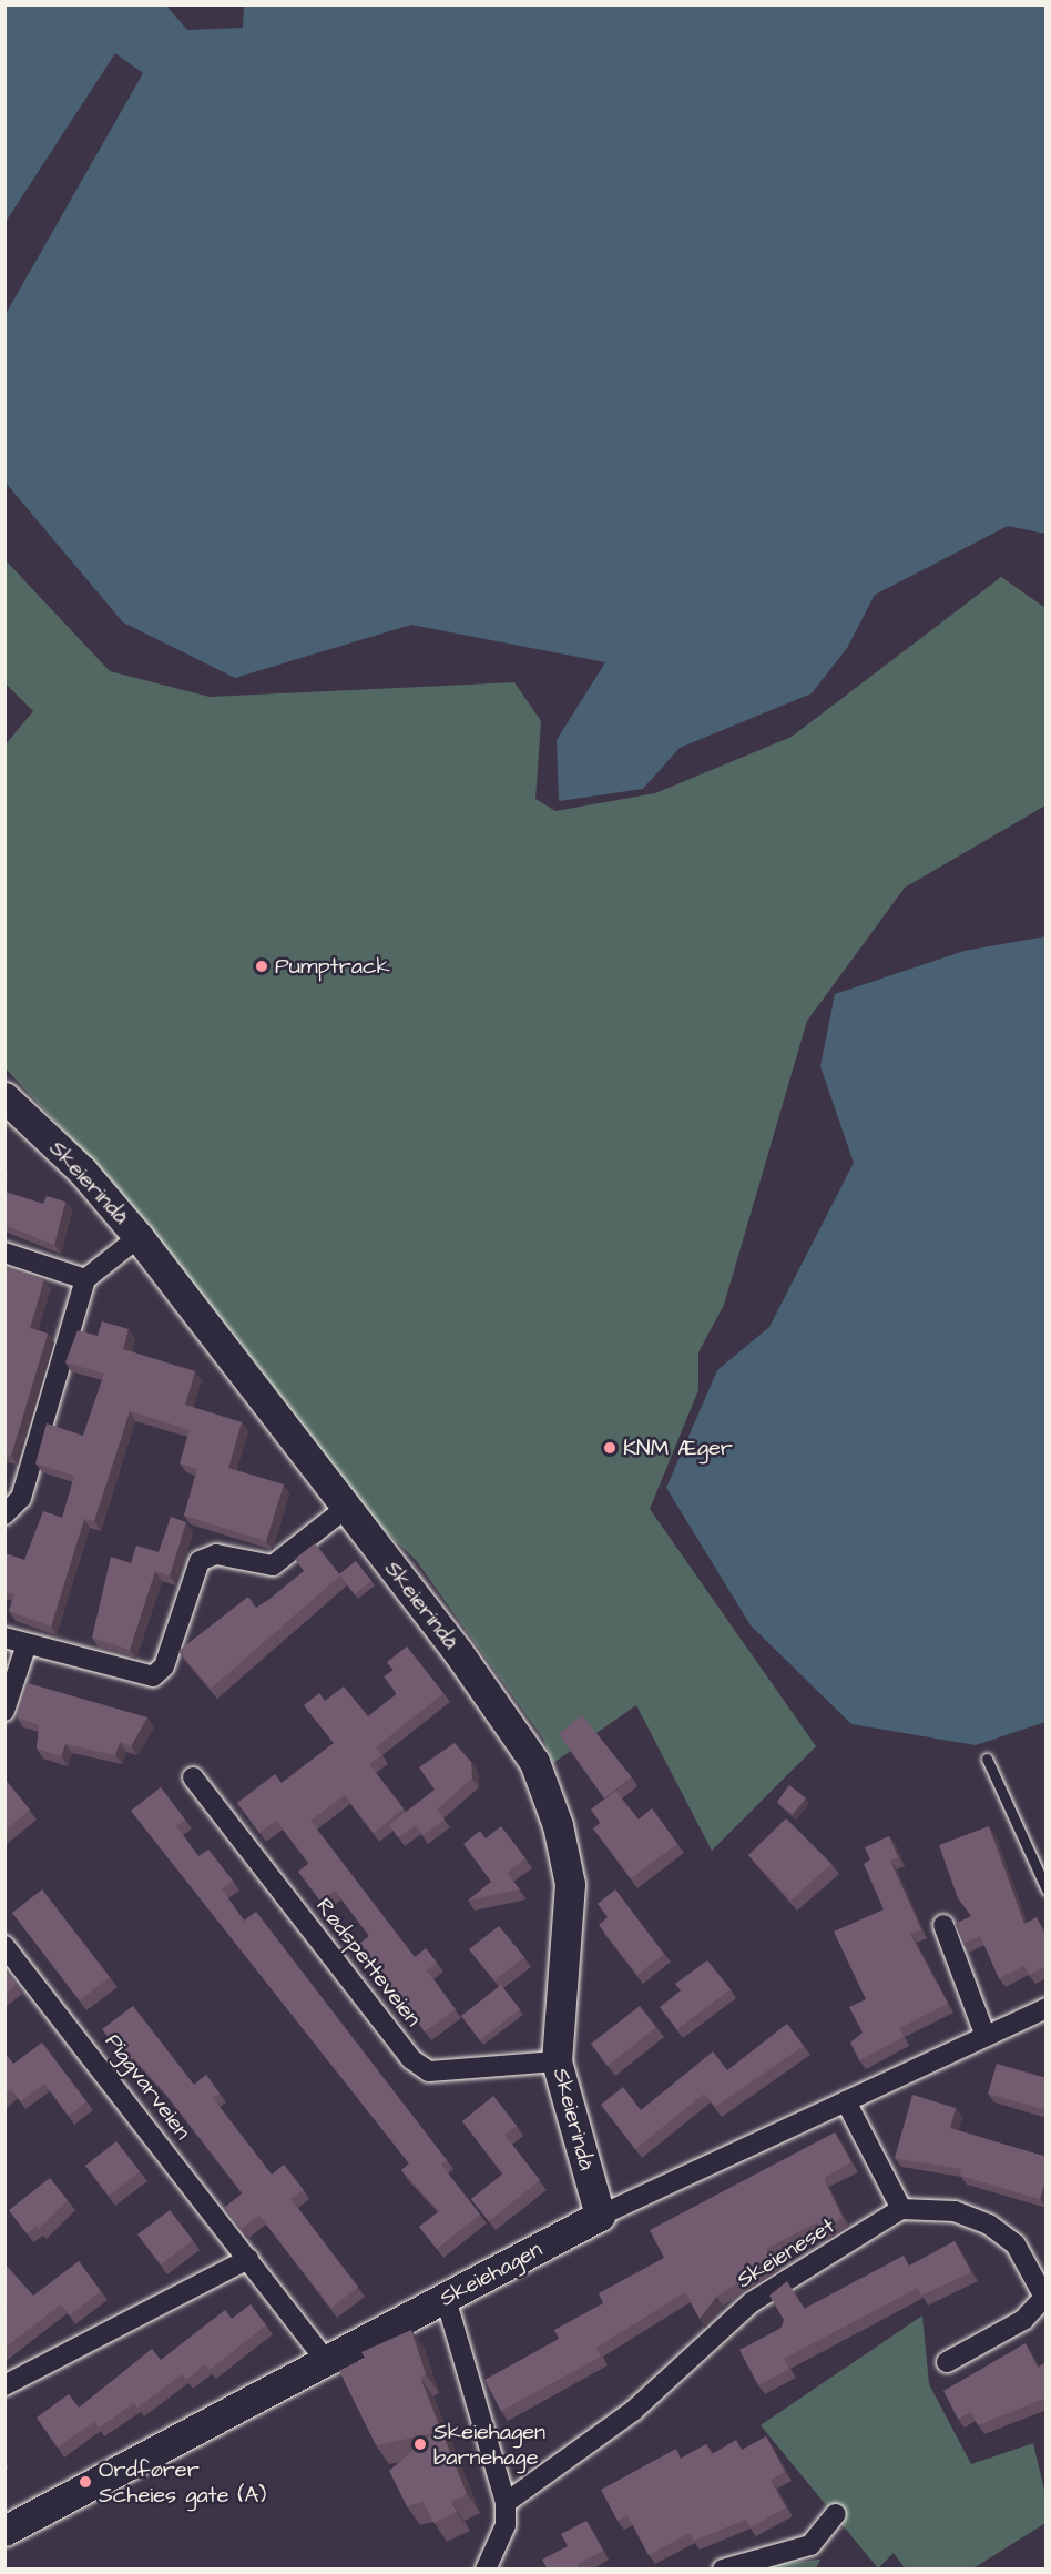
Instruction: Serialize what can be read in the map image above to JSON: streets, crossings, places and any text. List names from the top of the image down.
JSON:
{
  "streets": {
    "street": [
      "Skeierindå",
      "Rødspetteveien",
      "Piggvarveien",
      "Skeieneset",
      "Skeiehagen"
    ]
  },
  "crossings": [
    ["Skeierindå", "Rødspetteveien"],
    ["Skeierindå", "Skeiehagen"],
    ["Piggvarveien", "Skeiehagen"]
  ],
  "places": [
    "Pumptrack",
    "KNM Æger",
    "Skeiehagen barnehage",
    "Ordfører Scheies gate (A)"
  ]
}
